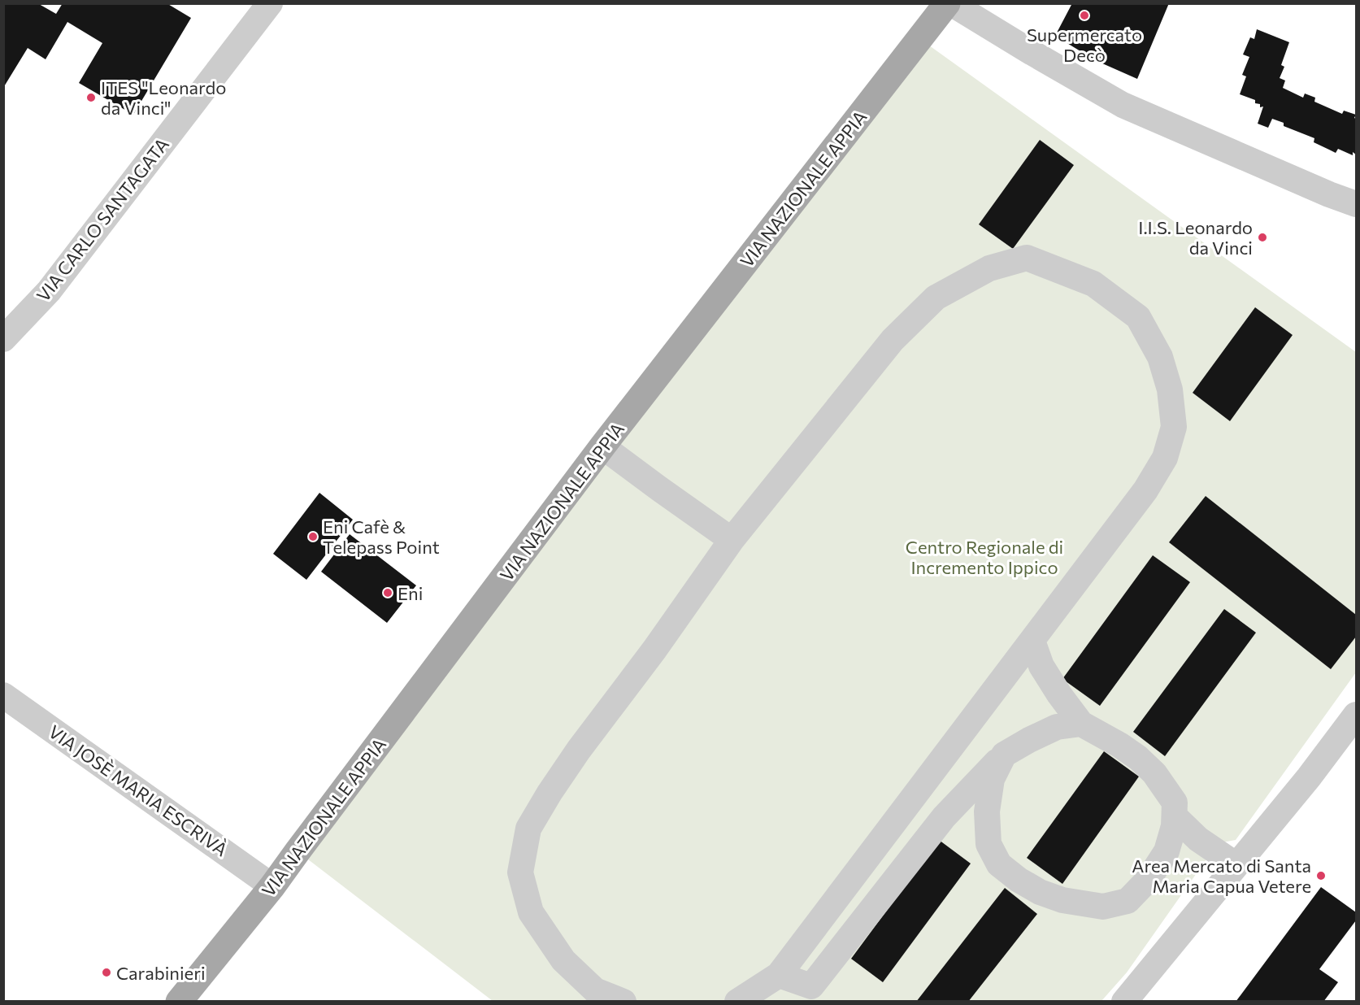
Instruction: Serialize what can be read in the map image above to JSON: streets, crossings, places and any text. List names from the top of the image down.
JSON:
{
  "streets": {
    "main road": ["VIA NAZIONALE APPIA"],
    "street": ["VIA CARLO SANTAGATA", "VIA JOSÈ MARIA ESCRIVÀ"]
  },
  "crossings": [
    ["VIA NAZIONALE APPIA", "VIA JOSÈ MARIA ESCRIVÀ"]
  ],
  "parks": ["Centro Regionale di Incremento Ippico"],
  "places": [
    "Supermercato Decò",
    "ITES \"Leonardo da Vinci\"",
    "I.I.S. Leonardo da Vinci",
    "Eni Cafè & Telepass Point",
    "Eni",
    "Area Mercato di Santa Maria Capua Vetere",
    "Carabinieri"
  ]
}
